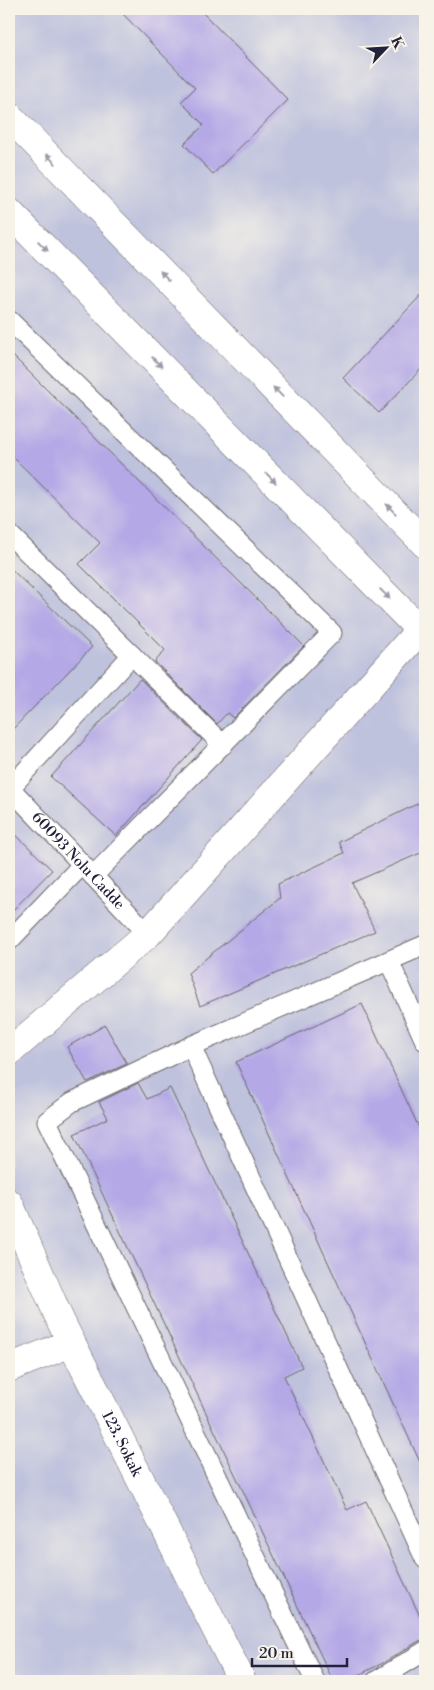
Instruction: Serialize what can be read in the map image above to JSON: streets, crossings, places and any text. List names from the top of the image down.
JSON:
{
  "streets": {
    "street": ["123. Sokak"],
    "lane": ["60093 Nolu Cadde"]
  },
  "scale_bar": "20 m",
  "north": "top right"
}
